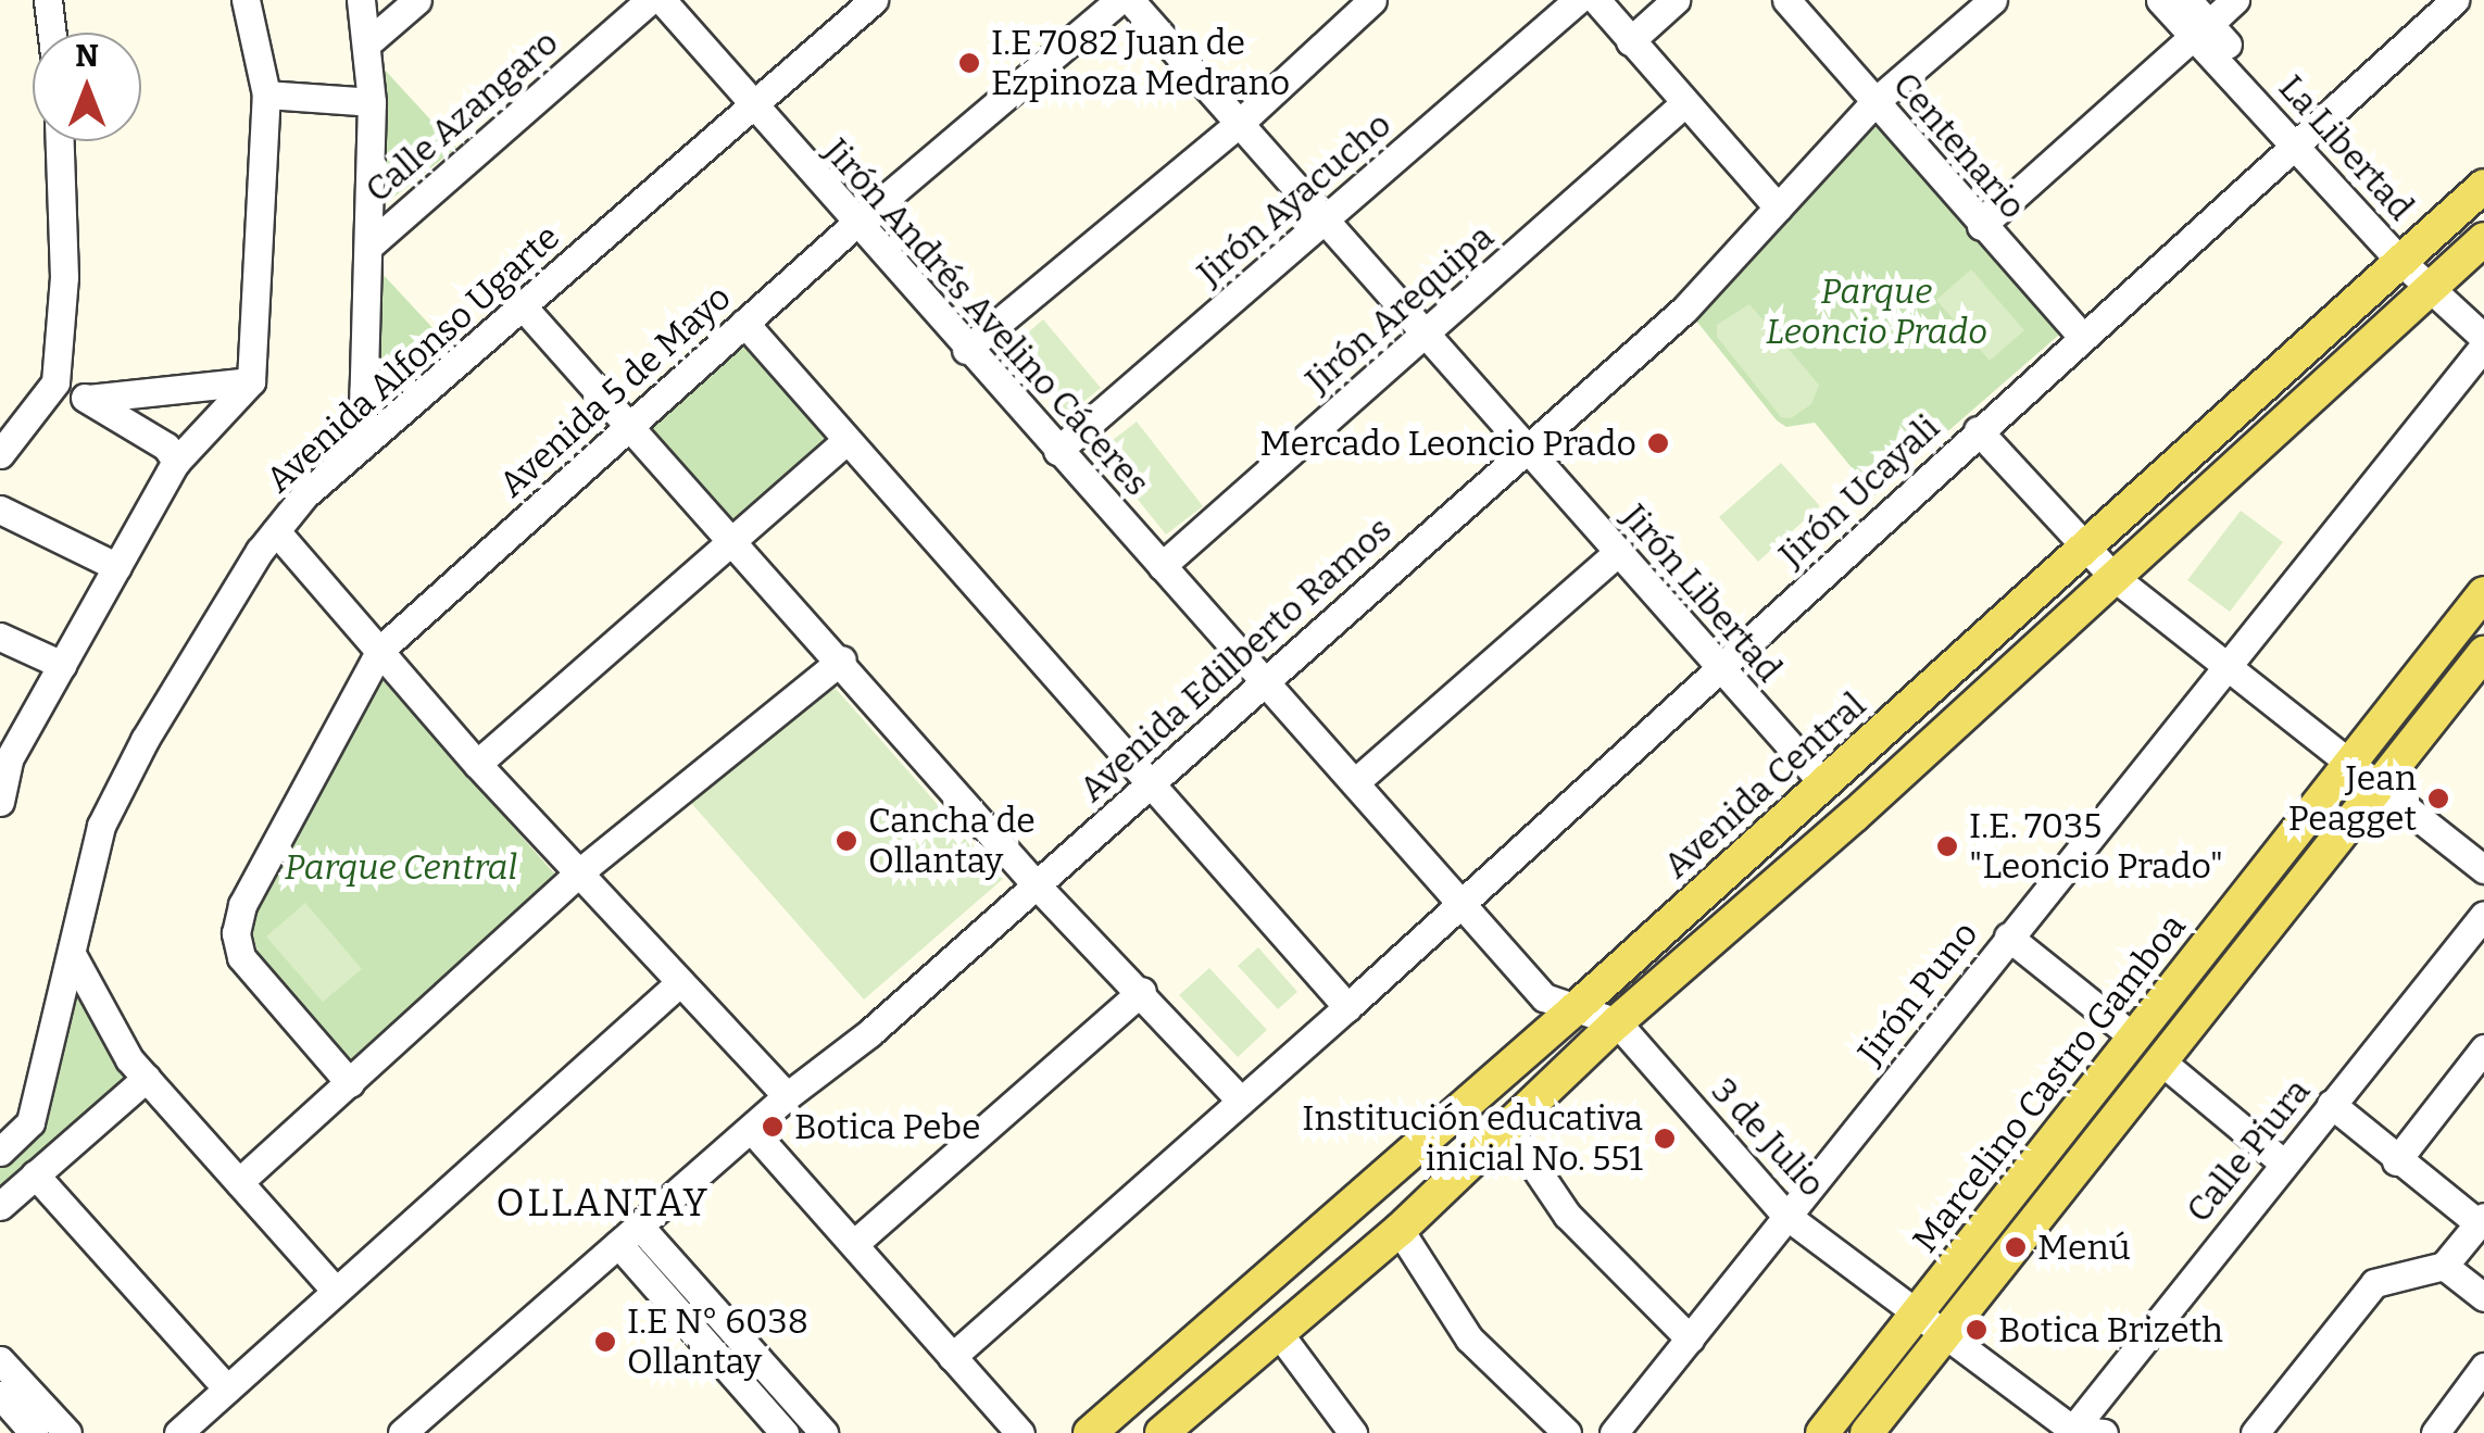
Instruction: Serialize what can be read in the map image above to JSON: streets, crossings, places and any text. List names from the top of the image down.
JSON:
{
  "streets": {
    "main road": ["Avenida Central", "Marcelino Castro Gamboa"],
    "street": [
      "Calle Azangaro",
      "Centenario",
      "La Libertad",
      "Jirón Ayacucho",
      "Jirón Arequipa",
      "Jirón Andrés Avelino Cáceres",
      "Avenida Alfonso Ugarte",
      "Avenida 5 de Mayo",
      "Jirón Ucayali",
      "Jirón Libertad",
      "Avenida Edilberto Ramos",
      "Jirón Puno",
      "3 de Julio",
      "Calle Piura"
    ]
  },
  "crossings": [
    ["Centenario", "Jirón Ucayali"],
    ["Centenario", "Avenida Edilberto Ramos"],
    ["La Libertad", "Jirón Ucayali"],
    ["La Libertad", "Avenida Central"],
    ["La Libertad", "Jirón Puno"],
    ["Jirón Ayacucho", "Jirón Andrés Avelino Cáceres"],
    ["Jirón Ayacucho", "Jirón Libertad"],
    ["Jirón Arequipa", "Jirón Andrés Avelino Cáceres"],
    ["Jirón Arequipa", "Jirón Libertad"],
    ["Jirón Andrés Avelino Cáceres", "Avenida Alfonso Ugarte"],
    ["Jirón Andrés Avelino Cáceres", "Avenida 5 de Mayo"],
    ["Jirón Andrés Avelino Cáceres", "Jirón Ucayali"],
    ["Jirón Andrés Avelino Cáceres", "Avenida Edilberto Ramos"],
    ["Jirón Andrés Avelino Cáceres", "Avenida Central"],
    ["Jirón Ucayali", "Jirón Libertad"],
    ["Jirón Libertad", "Avenida Edilberto Ramos"],
    ["Jirón Libertad", "Avenida Central"],
    ["Jirón Puno", "3 de Julio"],
    ["Marcelino Castro Gamboa", "3 de Julio"],
    ["3 de Julio", "Calle Piura"]
  ],
  "districts": ["OLLANTAY"],
  "parks": ["Parque Leoncio Prado", "Parque Central"],
  "places": [
    "I.E 7082 Juan de Ezpinoza Medrano",
    "Mercado Leoncio Prado",
    "Jean Peagget",
    "Cancha de Ollantay",
    "I.E. 7035 \"Leoncio Prado\"",
    "Botica Pebe",
    "Institución educativa inicial No. 551",
    "Menú",
    "Botica Brizeth",
    "I.E N° 6038 Ollantay"
  ],
  "north": "top"
}
